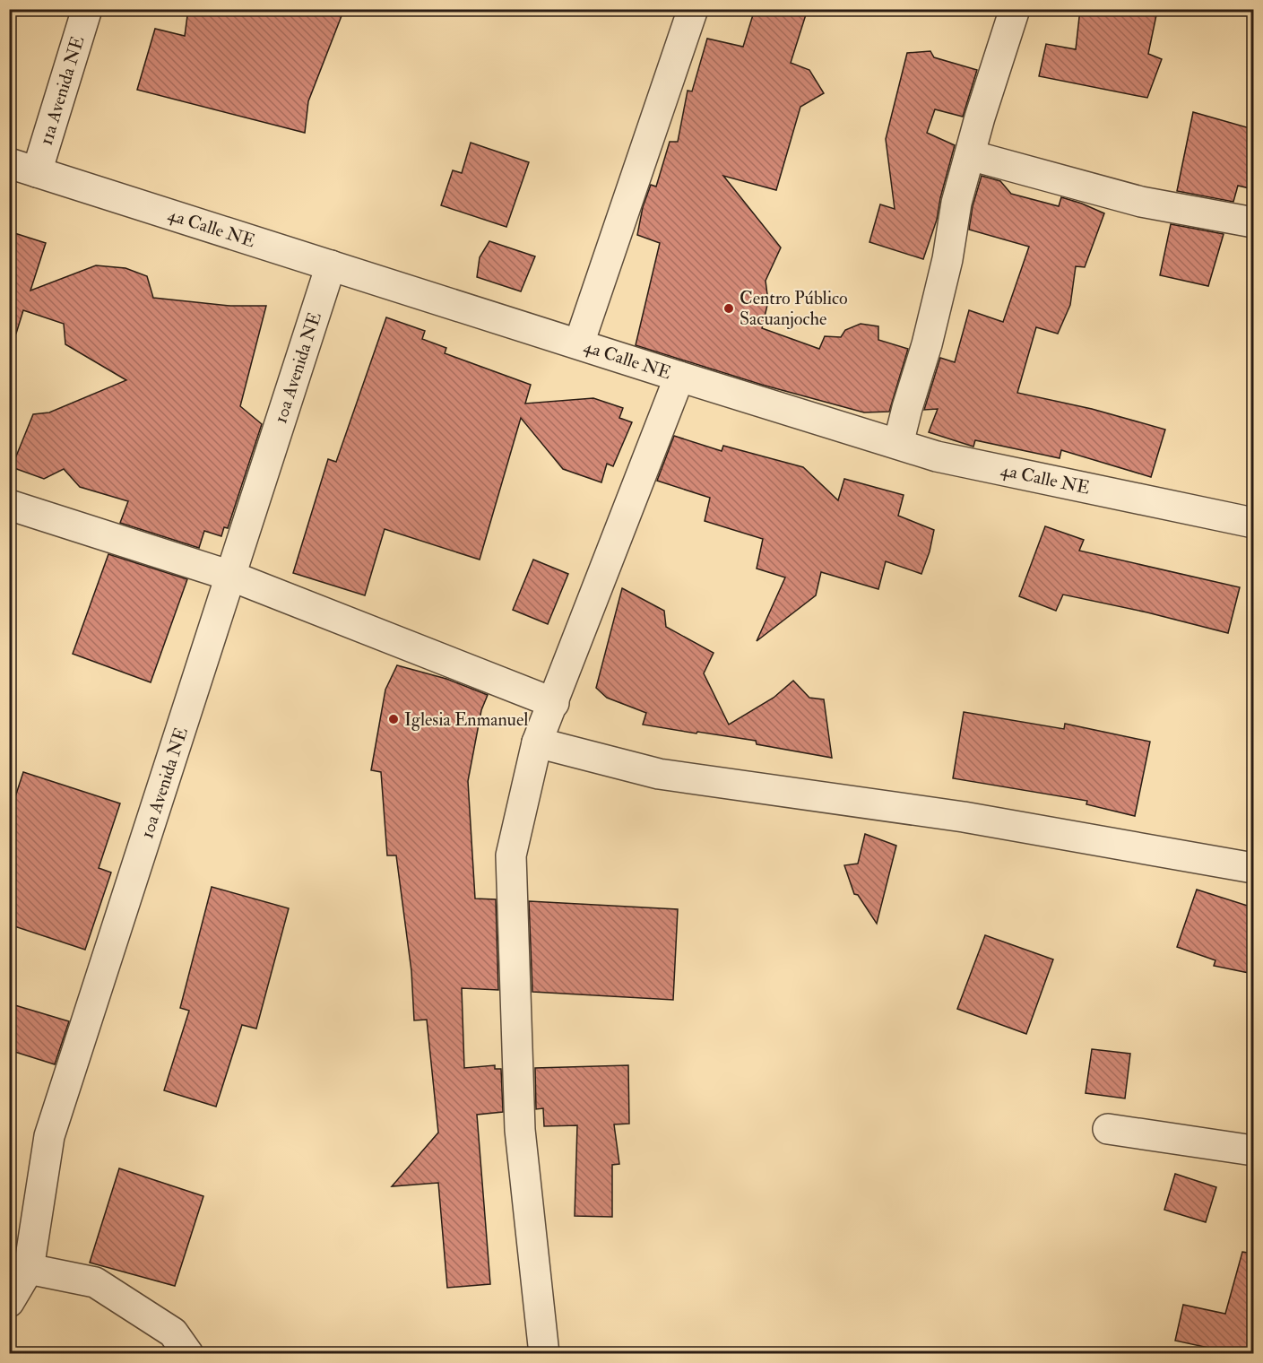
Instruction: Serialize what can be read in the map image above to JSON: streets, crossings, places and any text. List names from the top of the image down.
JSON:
{
  "streets": {
    "street": ["11a Avenida NE", "4a Calle NE", "10a Avenida NE"]
  },
  "crossings": [
    ["11a Avenida NE", "4a Calle NE"],
    ["4a Calle NE", "10a Avenida NE"]
  ],
  "places": ["Centro Público Sacuanjoche", "Iglesia Enmanuel"]
}
